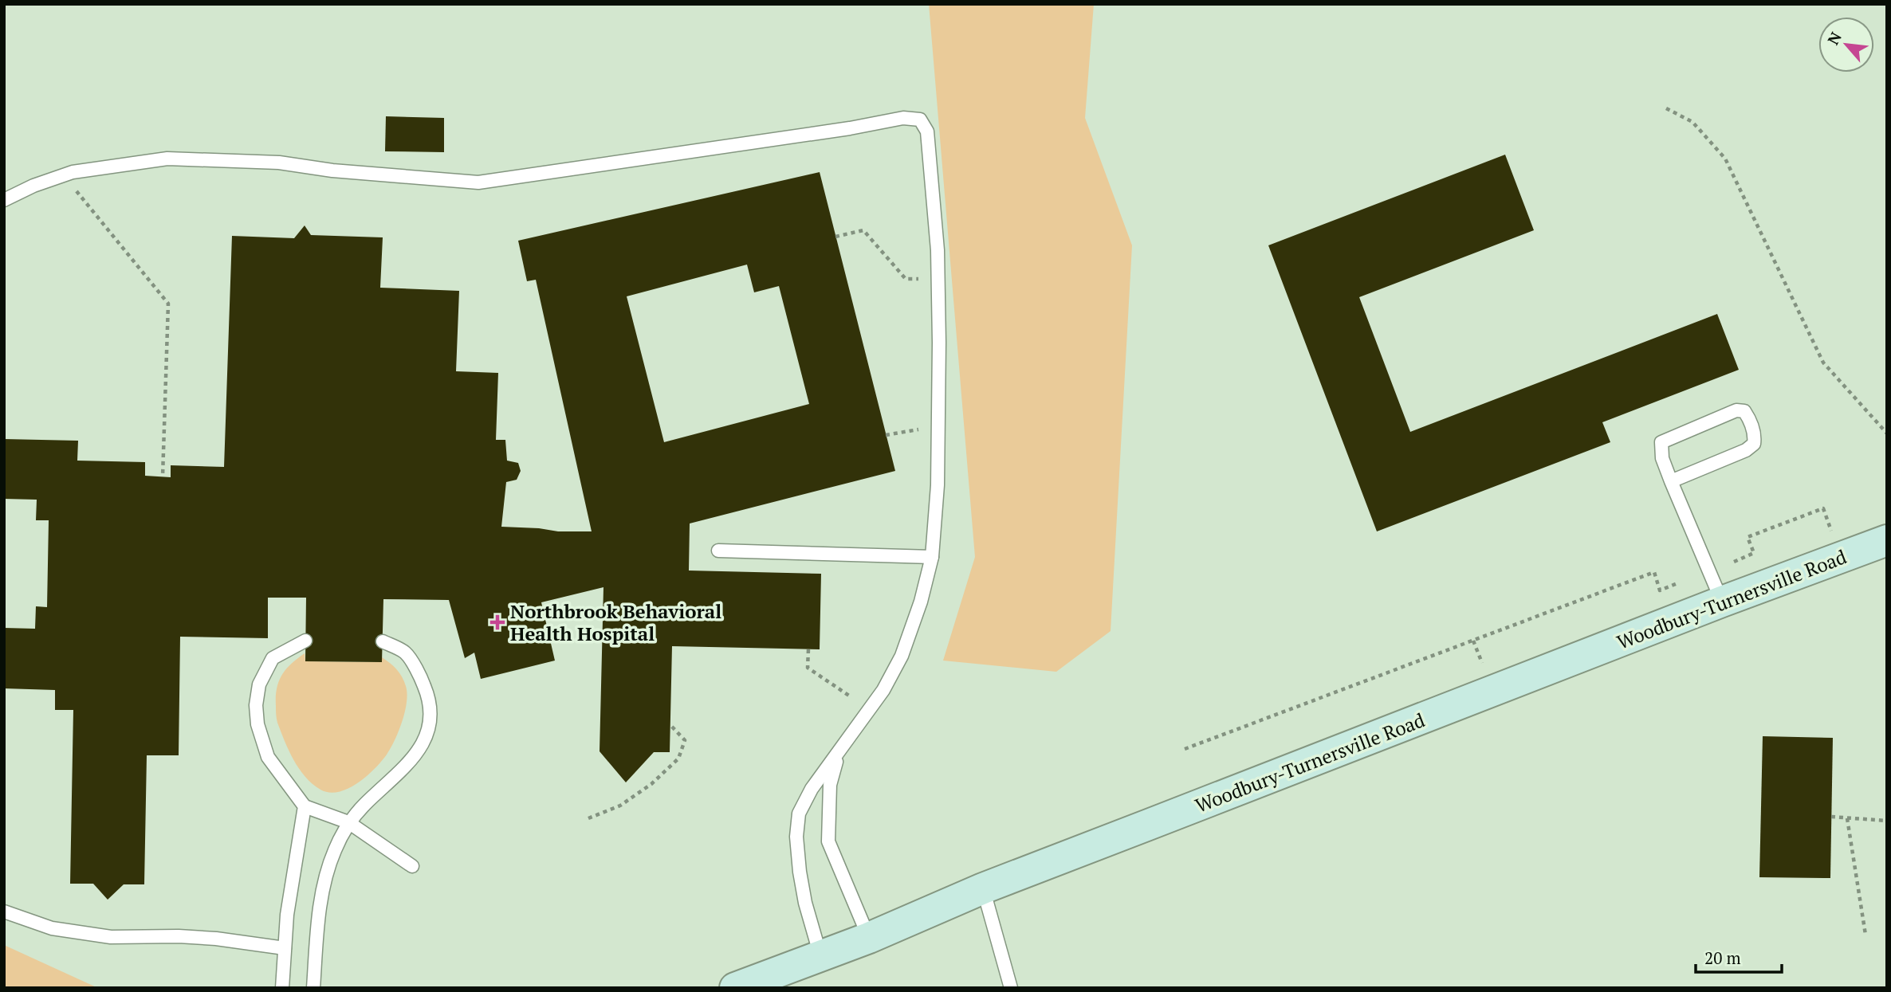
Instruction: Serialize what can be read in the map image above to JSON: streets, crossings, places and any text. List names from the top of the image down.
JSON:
{
  "streets": {
    "main road": ["Woodbury-Turnersville Road"]
  },
  "places": {
    "health": ["Northbrook Behavioral Health Hospital"]
  },
  "scale_bar": "20 m",
  "north": "top left"
}
